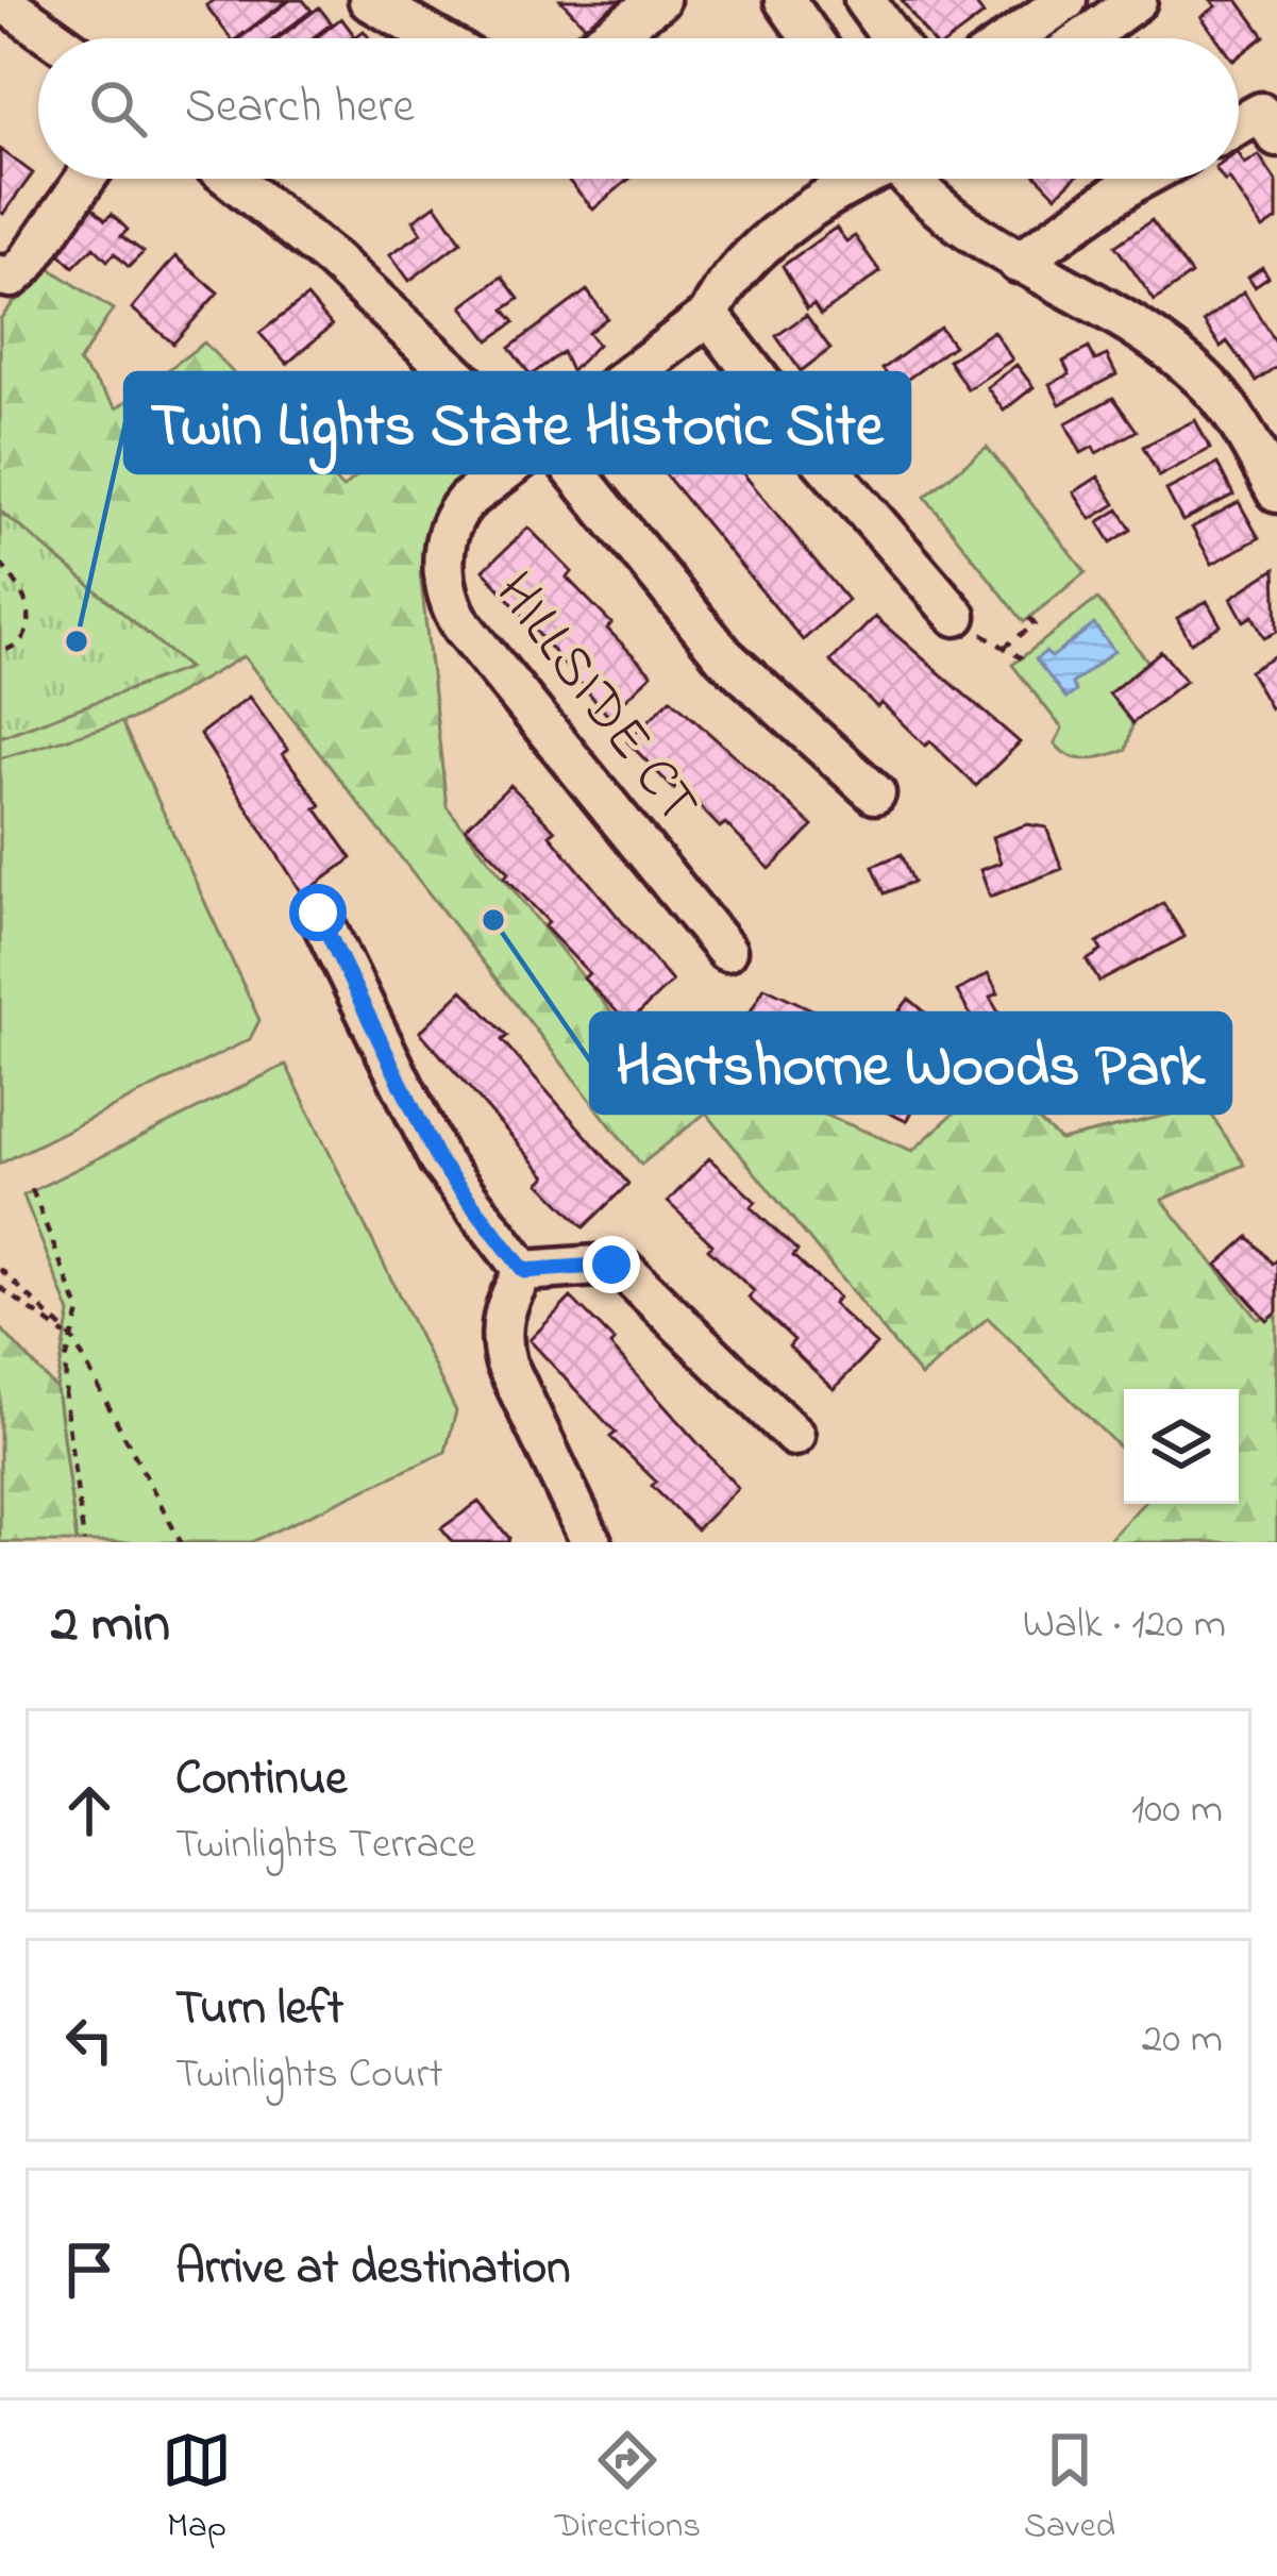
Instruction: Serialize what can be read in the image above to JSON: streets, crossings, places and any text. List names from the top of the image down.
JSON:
{
  "streets": {
    "street": ["HILLSIDE CT"]
  },
  "places": ["Twin Lights State Historic Site", "Hartshorne Woods Park"],
  "page": {
    "search": "Search here",
    "heading": ["2 min", "Walk · 120 m"],
    "list": [
      ["Continue", "Twinlights Terrace", "100 m"],
      ["Turn left", "Twinlights Court", "20 m"],
      "Arrive at destination"
    ],
    "nav": ["Map", "Directions", "Saved"]
  }
}
